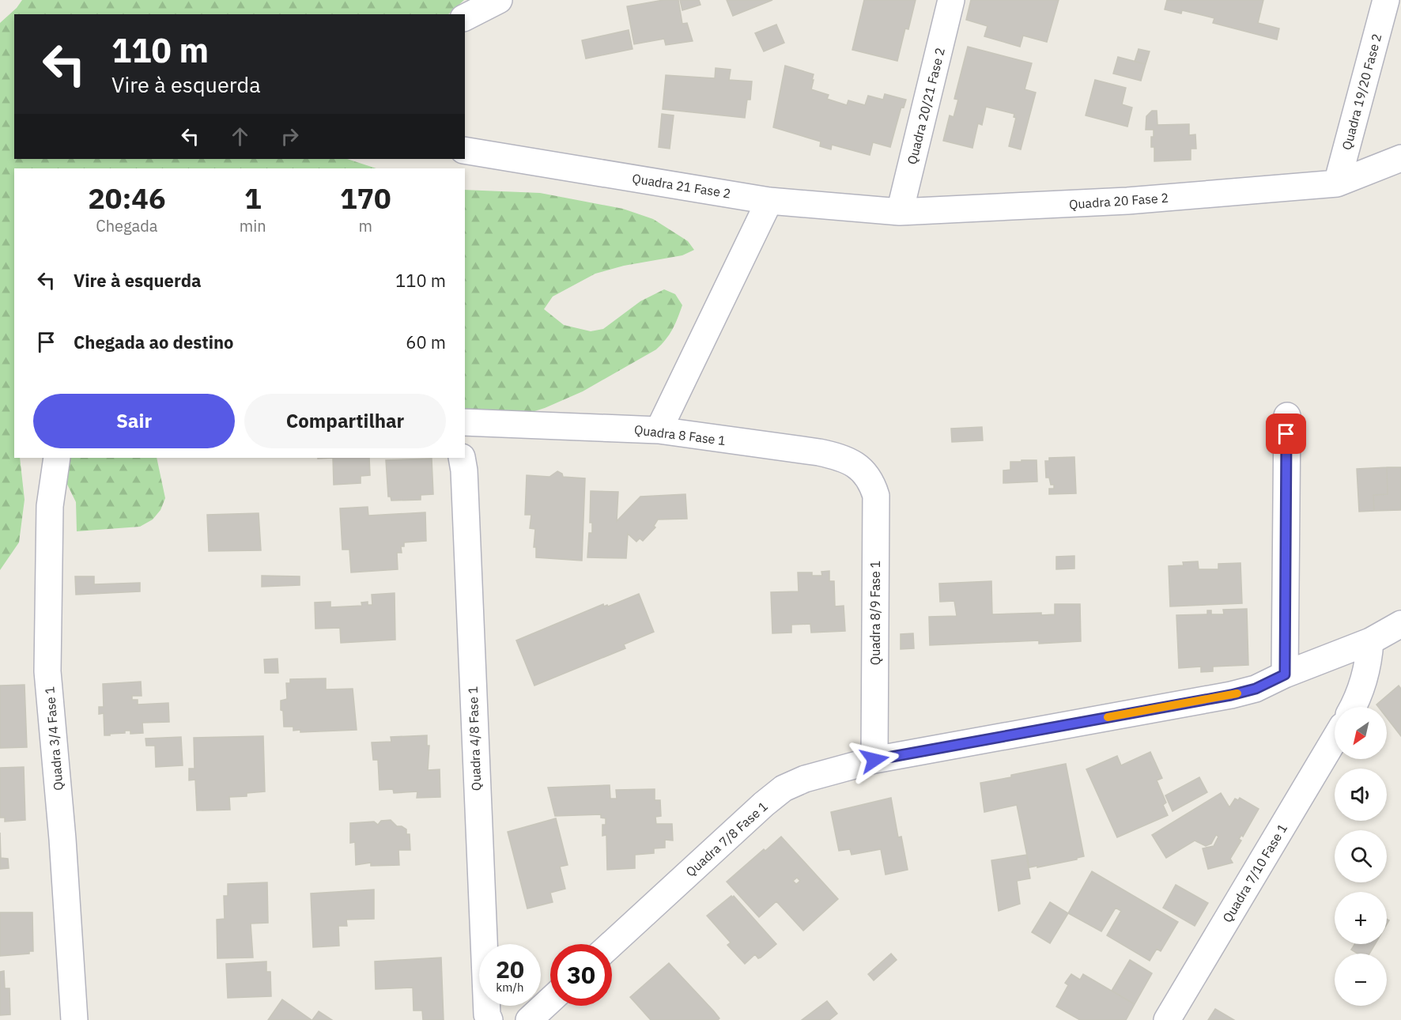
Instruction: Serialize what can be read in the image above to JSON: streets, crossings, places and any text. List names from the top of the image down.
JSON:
{
  "streets": {
    "street": [
      "Quadra 19/20 Fase 2",
      "Quadra 20/21 Fase 2",
      "Quadra 21 Fase 2",
      "Quadra 20 Fase 2",
      "Quadra 8 Fase 1",
      "Quadra 8/9 Fase 1",
      "Quadra 3/4 Fase 1",
      "Quadra 4/8 Fase 1",
      "Quadra 7/8 Fase 1",
      "Quadra 7/10 Fase 1"
    ]
  },
  "crossings": [
    ["Quadra 19/20 Fase 2", "Quadra 20 Fase 2"],
    ["Quadra 20/21 Fase 2", "Quadra 21 Fase 2"],
    ["Quadra 20/21 Fase 2", "Quadra 20 Fase 2"],
    ["Quadra 21 Fase 2", "Quadra 20 Fase 2"],
    ["Quadra 8 Fase 1", "Quadra 8/9 Fase 1"],
    ["Quadra 8/9 Fase 1", "Quadra 7/8 Fase 1"]
  ],
  "north": "bottom left",
  "page": {
    "turn": ["110 m", "Vire à esquerda"],
    "eta": [
      "20:46",
      "Chegada",
      "1",
      "min",
      "170",
      "m"
    ],
    "list": [
      {
        "name": "Vire à esquerda",
        "value": "110 m"
      },
      {
        "name": "Chegada ao destino",
        "value": "60 m"
      }
    ],
    "buttons": ["Sair", "Compartilhar"],
    "map_buttons": ["+", "−"],
    "speed": "20 km/h",
    "limit": "30"
  }
}
